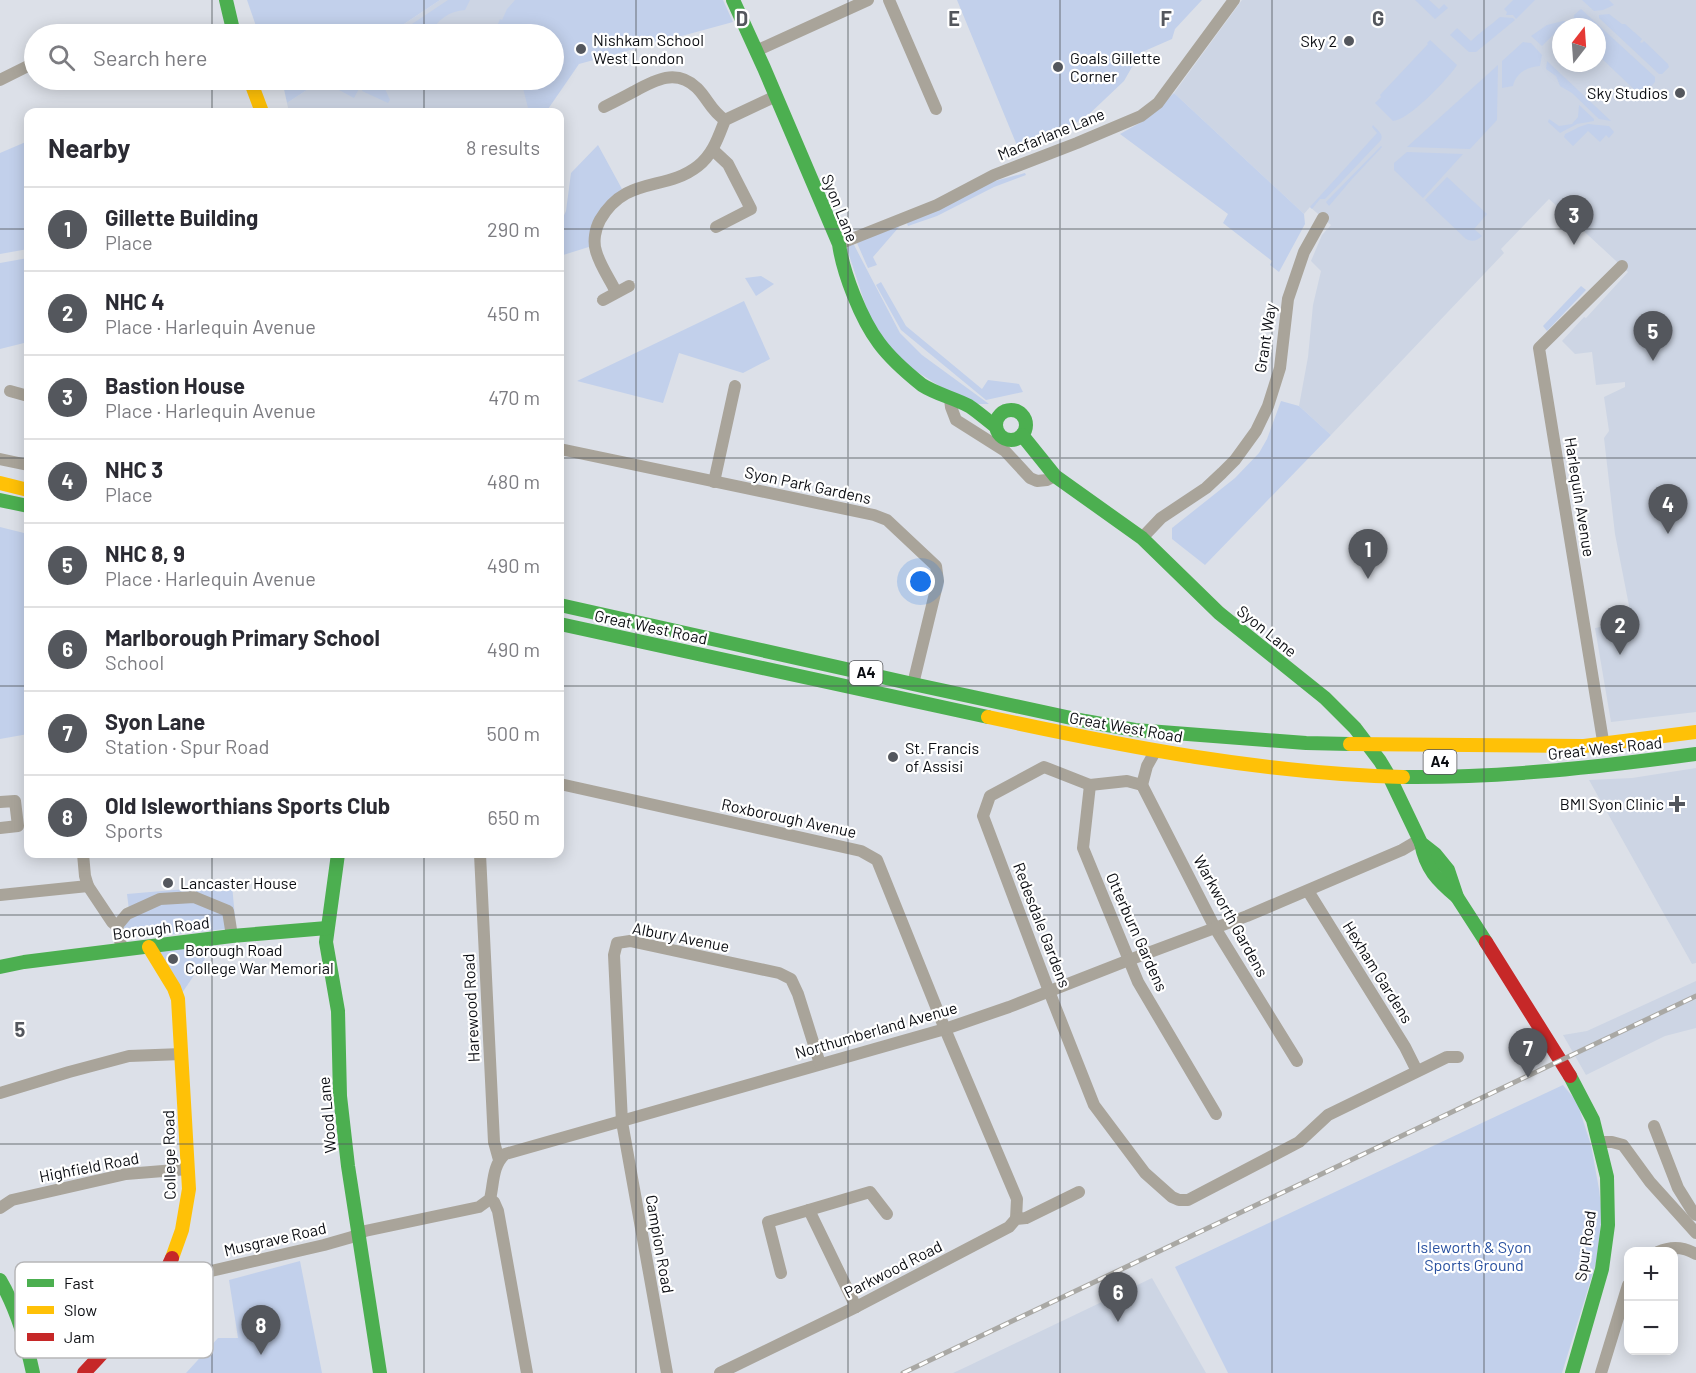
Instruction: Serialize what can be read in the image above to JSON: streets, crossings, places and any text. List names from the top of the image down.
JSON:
{
  "streets": {
    "main road": [
      "Syon Lane",
      "Great West Road",
      "A4",
      "Borough Road",
      "Wood Lane",
      "College Road",
      "Spur Road"
    ],
    "street": [
      "Macfarlane Lane",
      "Grant Way",
      "Syon Park Gardens",
      "Harlequin Avenue",
      "Roxborough Avenue",
      "Warkworth Gardens",
      "Redesdale Gardens",
      "Otterburn Gardens",
      "Albury Avenue",
      "Hexham Gardens",
      "Harewood Road",
      "Northumberland Avenue",
      "Highfield Road",
      "Musgrave Road",
      "Campion Road",
      "Parkwood Road"
    ]
  },
  "crossings": [
    ["Macfarlane Lane", "Syon Lane"],
    ["Syon Lane", "Grant Way"],
    ["Syon Lane", "Great West Road"],
    ["Syon Lane", "A4"],
    ["Syon Lane", "Northumberland Avenue"],
    ["Syon Lane", "Spur Road"],
    ["Syon Park Gardens", "Great West Road"],
    ["Harlequin Avenue", "Great West Road"],
    ["Great West Road", "A4"],
    ["Roxborough Avenue", "Northumberland Avenue"],
    ["Roxborough Avenue", "Parkwood Road"],
    ["Warkworth Gardens", "Redesdale Gardens"],
    ["Warkworth Gardens", "Northumberland Avenue"],
    ["Redesdale Gardens", "Otterburn Gardens"],
    ["Redesdale Gardens", "Hexham Gardens"],
    ["Redesdale Gardens", "Northumberland Avenue"],
    ["Borough Road", "Wood Lane"],
    ["Borough Road", "College Road"],
    ["Otterburn Gardens", "Northumberland Avenue"],
    ["Albury Avenue", "Northumberland Avenue"],
    ["Albury Avenue", "Campion Road"],
    ["Hexham Gardens", "Northumberland Avenue"],
    ["Harewood Road", "Northumberland Avenue"],
    ["Northumberland Avenue", "Campion Road"],
    ["Wood Lane", "Musgrave Road"],
    ["College Road", "Highfield Road"]
  ],
  "parks": ["Isleworth & Syon Sports Ground"],
  "places": {
    "other": [
      "Sky 2",
      "Nishkam School West London",
      "Goals Gillette Corner",
      "Sky Studios",
      "St. Francis of Assisi",
      "Lancaster House",
      "Borough Road College War Memorial"
    ],
    "health": ["BMI Syon Clinic"]
  },
  "legend": ["Fast", "Slow", "Jam"],
  "north": "top",
  "page": {
    "search": "Search here",
    "heading": ["Nearby", "8 results"],
    "list": [
      {
        "mark": "1",
        "name": "Gillette Building",
        "note": "Place",
        "value": "290 m"
      },
      {
        "mark": "2",
        "name": "NHC 4",
        "note": "Place · Harlequin Avenue",
        "value": "450 m"
      },
      {
        "mark": "3",
        "name": "Bastion House",
        "note": "Place · Harlequin Avenue",
        "value": "470 m"
      },
      {
        "mark": "4",
        "name": "NHC 3",
        "note": "Place",
        "value": "480 m"
      },
      {
        "mark": "5",
        "name": "NHC 8, 9",
        "note": "Place · Harlequin Avenue",
        "value": "490 m"
      },
      {
        "mark": "6",
        "name": "Marlborough Primary School",
        "note": "School",
        "value": "490 m"
      },
      {
        "mark": "7",
        "name": "Syon Lane",
        "note": "Station · Spur Road",
        "value": "500 m"
      },
      {
        "mark": "8",
        "name": "Old Isleworthians Sports Club",
        "note": "Sports",
        "value": "650 m"
      }
    ],
    "pins": [
      "3",
      "5",
      "4",
      "1",
      "2",
      "7",
      "6",
      "8"
    ],
    "map_buttons": ["+", "−"]
  },
  "grid": {
    "columns": [
      "D",
      "E",
      "F",
      "G"
    ],
    "rows": ["5"]
  }
}
